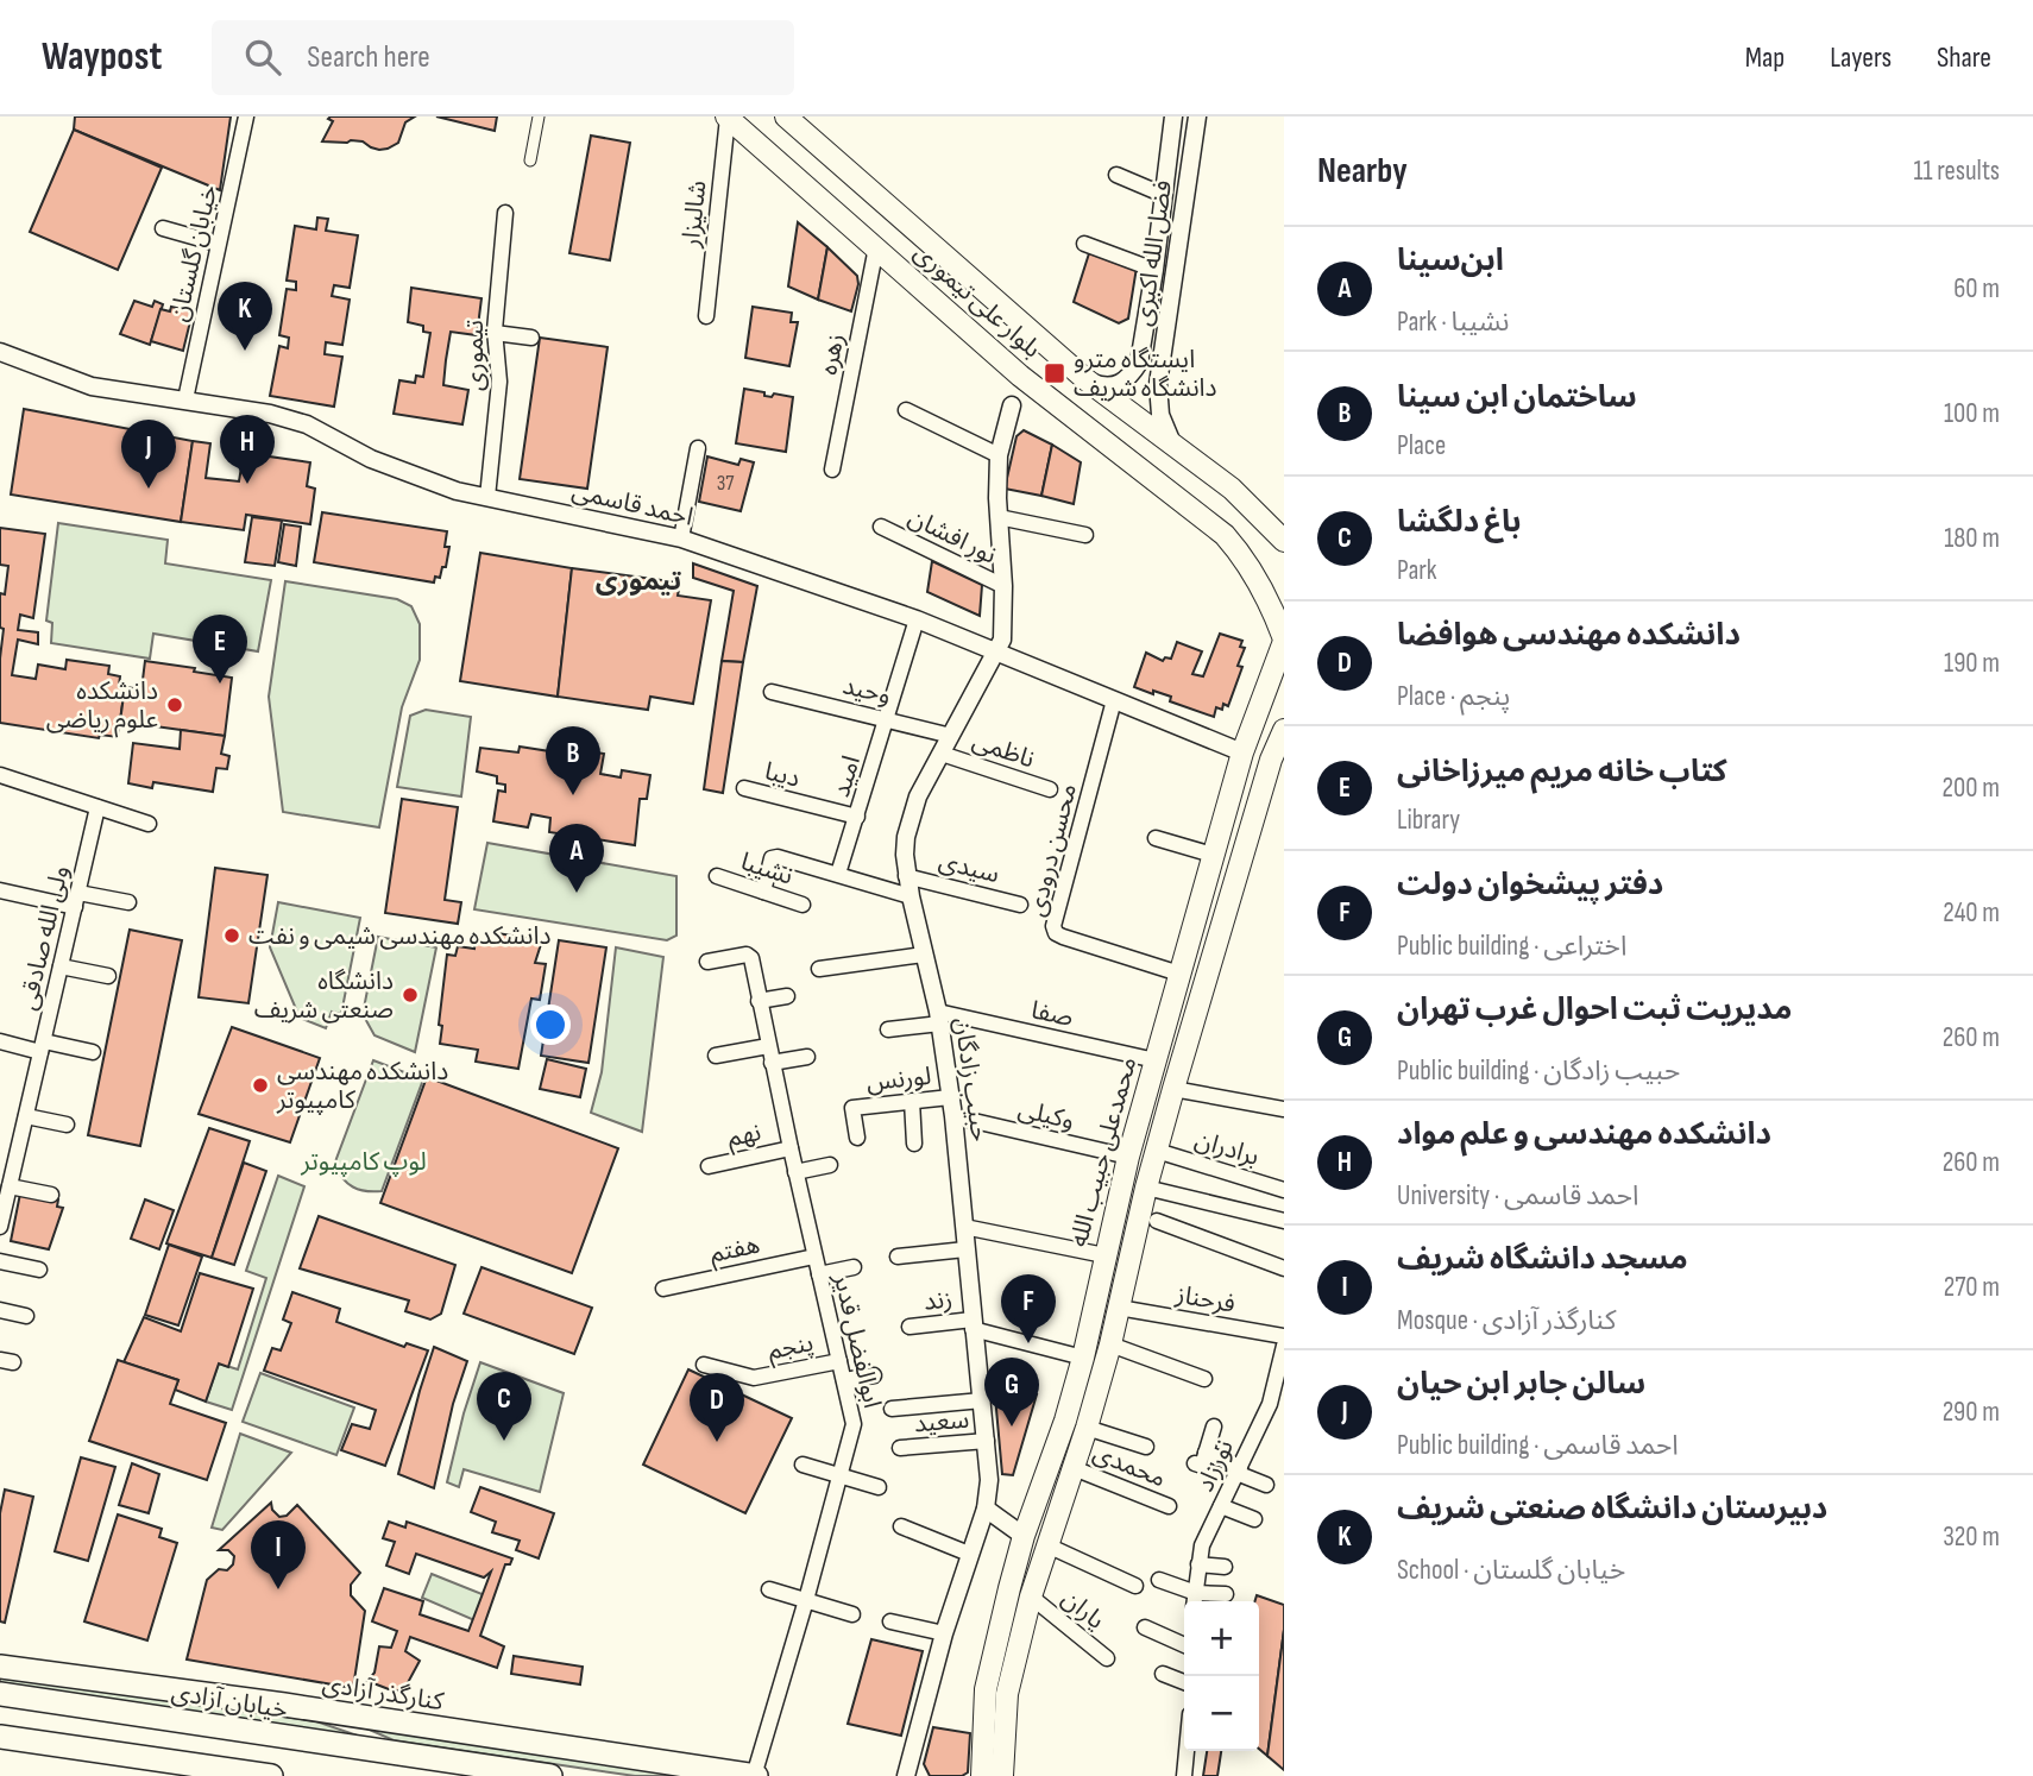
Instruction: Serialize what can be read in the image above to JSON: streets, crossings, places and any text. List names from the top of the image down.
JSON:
{
  "streets": {
    "main road": [
      "بلوار علی تیموری",
      "محمدعلی حبیب الله",
      "کنارگذر آزادی",
      "خیابان آزادی"
    ],
    "street": [
      "شالیزار",
      "خیابان گلستان",
      "فضل الله اکبری",
      "زهره",
      "تیموری",
      "احمد قاسمی",
      "نور افشان",
      "وحید",
      "ناظمی",
      "دیبا",
      "امید",
      "محسن درودی",
      "سیدی",
      "نشیبا",
      "ولی الله صادقی",
      "صفا",
      "لورنس",
      "حبیب زادگان",
      "وکیلی",
      "نهم",
      "برادران",
      "هفتم",
      "فرحناز",
      "زند",
      "ابوالفضل قدیر",
      "پنجم",
      "سعید",
      "محمدی",
      "نورزاد",
      "یاران"
    ]
  },
  "crossings": [
    ["شالیزار", "بلوار علی تیموری"],
    ["خیابان گلستان", "احمد قاسمی"],
    ["فضل الله اکبری", "بلوار علی تیموری"],
    ["بلوار علی تیموری", "زهره"],
    ["تیموری", "احمد قاسمی"],
    ["احمد قاسمی", "امید"],
    ["احمد قاسمی", "محسن درودی"],
    ["احمد قاسمی", "حبیب زادگان"],
    ["احمد قاسمی", "محمدعلی حبیب الله"],
    ["نور افشان", "حبیب زادگان"],
    ["وحید", "امید"],
    ["وحید", "حبیب زادگان"],
    ["ناظمی", "حبیب زادگان"],
    ["دیبا", "امید"],
    ["امید", "نشیبا"],
    ["محسن درودی", "محمدعلی حبیب الله"],
    ["سیدی", "حبیب زادگان"],
    ["صفا", "حبیب زادگان"],
    ["صفا", "محمدعلی حبیب الله"],
    ["لورنس", "حبیب زادگان"],
    ["حبیب زادگان", "وکیلی"],
    ["حبیب زادگان", "زند"],
    ["حبیب زادگان", "سعید"],
    ["وکیلی", "محمدعلی حبیب الله"],
    ["نهم", "ابوالفضل قدیر"],
    ["برادران", "محمدعلی حبیب الله"],
    ["محمدعلی حبیب الله", "فرحناز"],
    ["محمدعلی حبیب الله", "محمدی"],
    ["محمدعلی حبیب الله", "یاران"],
    ["هفتم", "ابوالفضل قدیر"],
    ["ابوالفضل قدیر", "پنجم"],
    ["ابوالفضل قدیر", "کنارگذر آزادی"]
  ],
  "districts": ["تیموری"],
  "parks": ["لوپ کامپیوتر"],
  "places": {
    "transit": ["ایستگاه مترو دانشگاه شریف"],
    "other": [
      "دانشکده علوم ریاضی",
      "دانشکده مهندسی شیمی و نفت",
      "دانشگاه صنعتی شریف",
      "دانشکده مهندسی کامپیوتر"
    ]
  },
  "house_numbers": ["37"],
  "page": {
    "header": "Waypost",
    "search": "Search here",
    "nav": ["Map", "Layers", "Share"],
    "heading": ["Nearby", "11 results"],
    "list": [
      {
        "mark": "A",
        "name": "ابن‌سینا",
        "note": "Park · نشیبا",
        "value": "60 m"
      },
      {
        "mark": "B",
        "name": "ساختمان ابن سینا",
        "note": "Place",
        "value": "100 m"
      },
      {
        "mark": "C",
        "name": "باغ دلگشا",
        "note": "Park",
        "value": "180 m"
      },
      {
        "mark": "D",
        "name": "دانشکده مهندسی هوافضا",
        "note": "Place · پنجم",
        "value": "190 m"
      },
      {
        "mark": "E",
        "name": "کتاب خانه مریم میرزاخانی",
        "note": "Library",
        "value": "200 m"
      },
      {
        "mark": "F",
        "name": "دفتر پیشخوان دولت",
        "note": "Public building · اختراعی",
        "value": "240 m"
      },
      {
        "mark": "G",
        "name": "مدیریت ثبت احوال غرب تهران",
        "note": "Public building · حبیب زادگان",
        "value": "260 m"
      },
      {
        "mark": "H",
        "name": "دانشکده مهندسی و علم مواد",
        "note": "University · احمد قاسمی",
        "value": "260 m"
      },
      {
        "mark": "I",
        "name": "مسجد دانشگاه شریف",
        "note": "Mosque · کنارگذر آزادی",
        "value": "270 m"
      },
      {
        "mark": "J",
        "name": "سالن جابر ابن حیان",
        "note": "Public building · احمد قاسمی",
        "value": "290 m"
      },
      {
        "mark": "K",
        "name": "دبیرستان دانشگاه صنعتی شریف",
        "note": "School · خیابان گلستان",
        "value": "320 m"
      }
    ],
    "pins": [
      "K",
      "H",
      "J",
      "E",
      "B",
      "A",
      "F",
      "G",
      "C",
      "D",
      "I"
    ],
    "map_buttons": ["+", "−"]
  }
}
